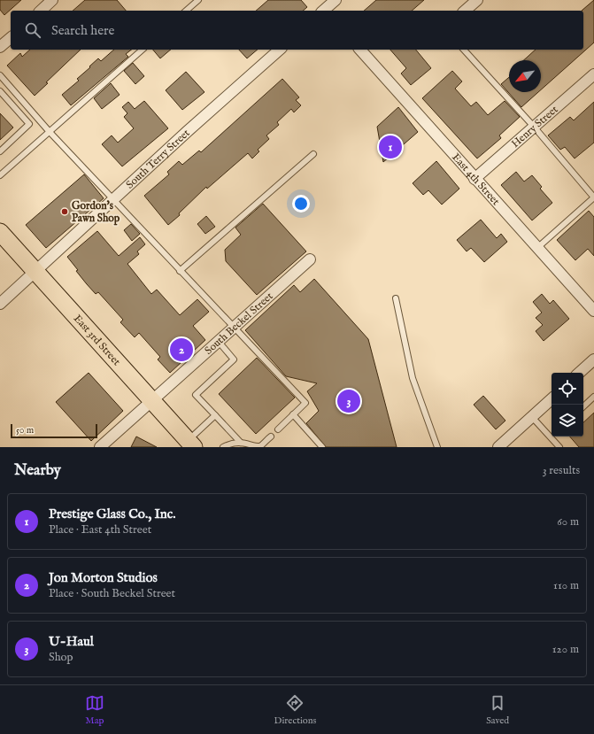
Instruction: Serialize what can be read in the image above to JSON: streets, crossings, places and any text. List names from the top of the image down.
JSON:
{
  "streets": {
    "main road": ["East 3rd Street"],
    "street": [
      "Henry Street",
      "South Terry Street",
      "East 4th Street",
      "South Beckel Street"
    ]
  },
  "crossings": [
    ["Henry Street", "East 4th Street"],
    ["South Terry Street", "East 3rd Street"],
    ["South Beckel Street", "East 3rd Street"]
  ],
  "places": ["Gordon's Pawn Shop"],
  "scale_bar": "50 m",
  "north": "bottom left",
  "page": {
    "search": "Search here",
    "pins": ["1", "2", "3"],
    "scale": "50 m",
    "heading": ["Nearby", "3 results"],
    "list": [
      {
        "mark": "1",
        "name": "Prestige Glass Co., Inc.",
        "note": "Place · East 4th Street",
        "value": "60 m"
      },
      {
        "mark": "2",
        "name": "Jon Morton Studios",
        "note": "Place · South Beckel Street",
        "value": "110 m"
      },
      {
        "mark": "3",
        "name": "U-Haul",
        "note": "Shop",
        "value": "120 m"
      }
    ],
    "nav": ["Map", "Directions", "Saved"]
  }
}
